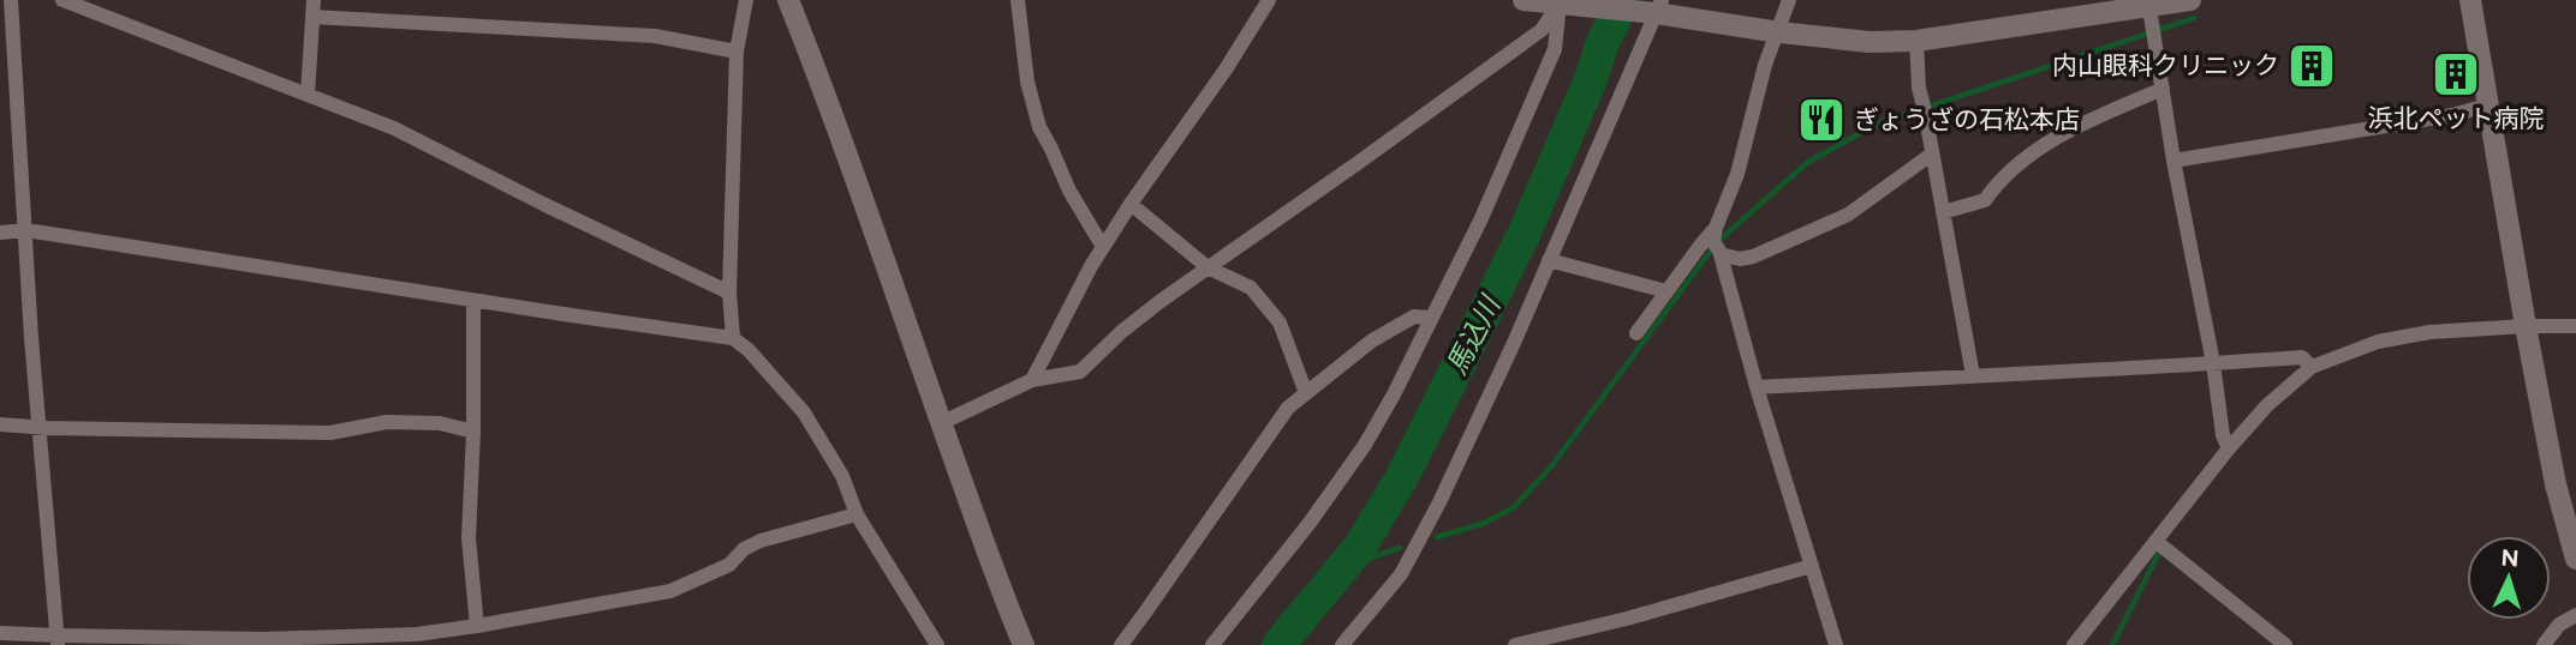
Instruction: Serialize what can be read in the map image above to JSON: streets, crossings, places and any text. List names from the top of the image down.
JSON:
{
  "water": ["馬込川"],
  "places": {
    "building": ["内山眼科クリニック", "浜北ペット病院"],
    "restaurant": ["ぎょうざの石松本店"]
  },
  "north": "top"
}
